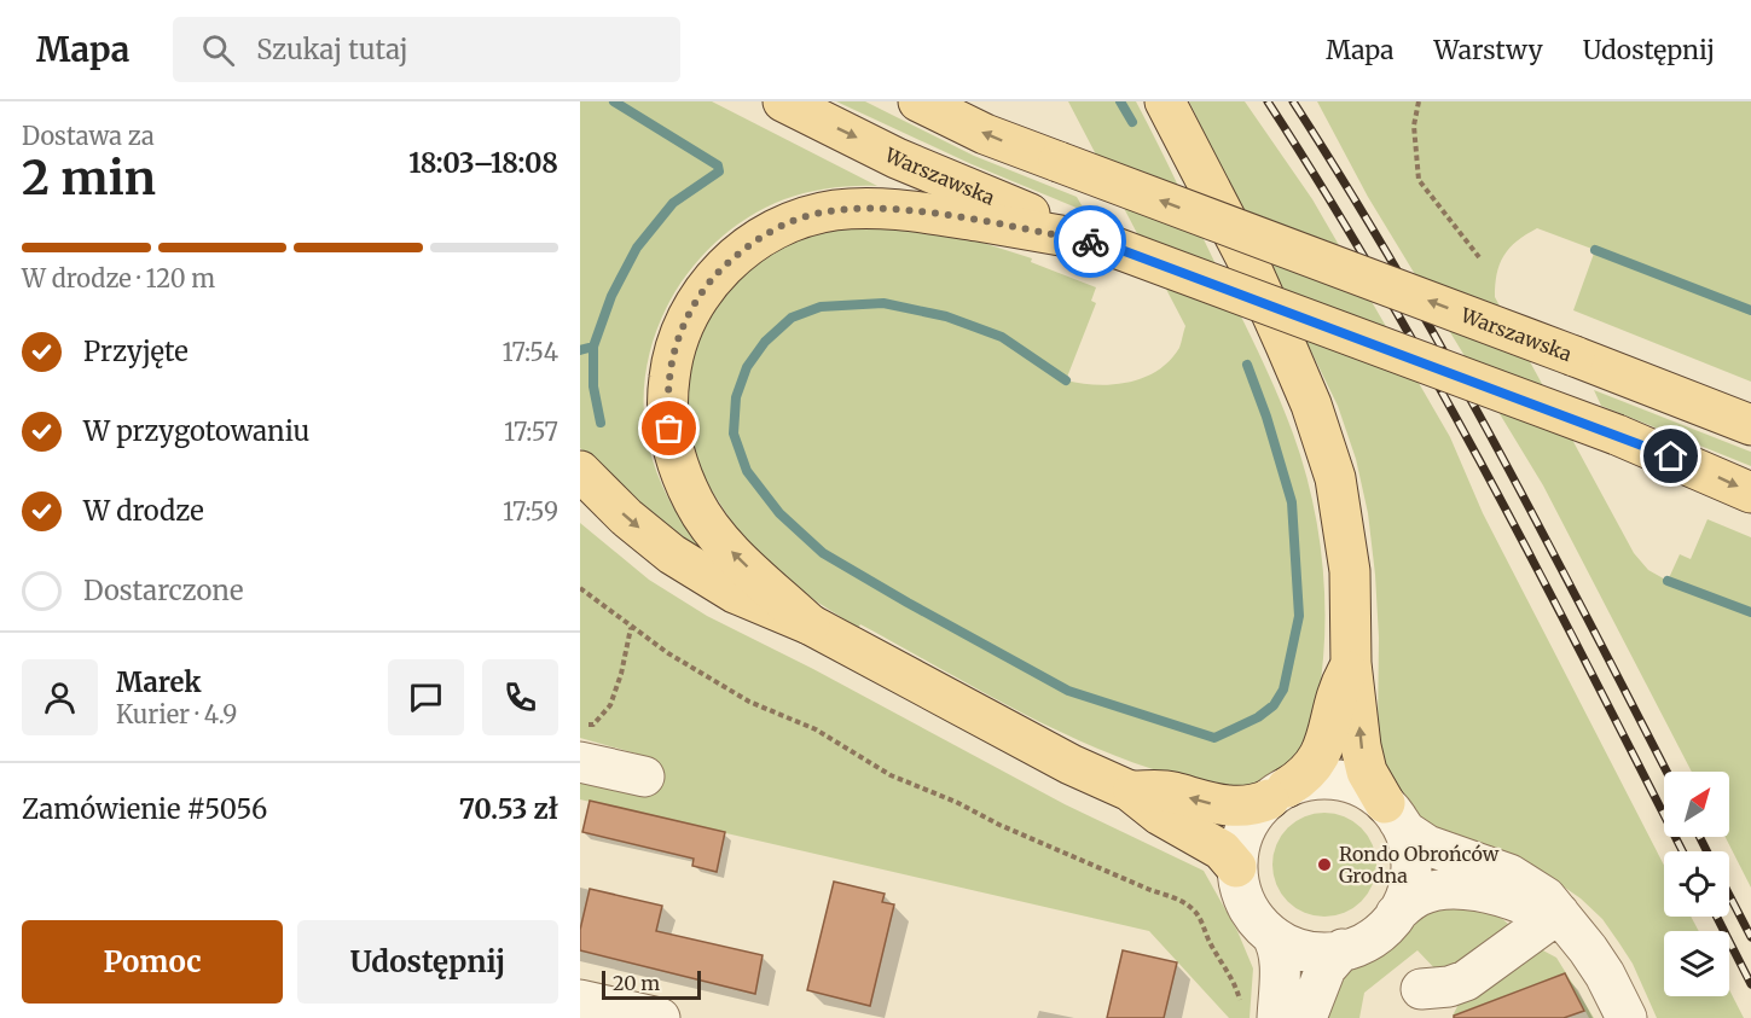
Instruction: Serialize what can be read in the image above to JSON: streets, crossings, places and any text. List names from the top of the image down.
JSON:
{
  "streets": {
    "main road": ["Warszawska"]
  },
  "places": ["Rondo Obrońców Grodna"],
  "scale_bar": "20 m",
  "north": "top right",
  "page": {
    "header": "Mapa",
    "search": "Szukaj tutaj",
    "nav": ["Mapa", "Warstwy", "Udostępnij"],
    "heading": ["2 min", "Dostawa za", "18:03–18:08"],
    "panel": [
      "Marek",
      "Kurier · 4.9",
      "Zamówienie #5056",
      "70.53 zł"
    ],
    "bar": "W drodze · 120 m",
    "list": [
      ["Przyjęte", "17:54"],
      ["W przygotowaniu", "17:57"],
      ["W drodze", "17:59"],
      "Dostarczone"
    ],
    "buttons": ["Pomoc", "Udostępnij"],
    "scale": "20 m"
  }
}
